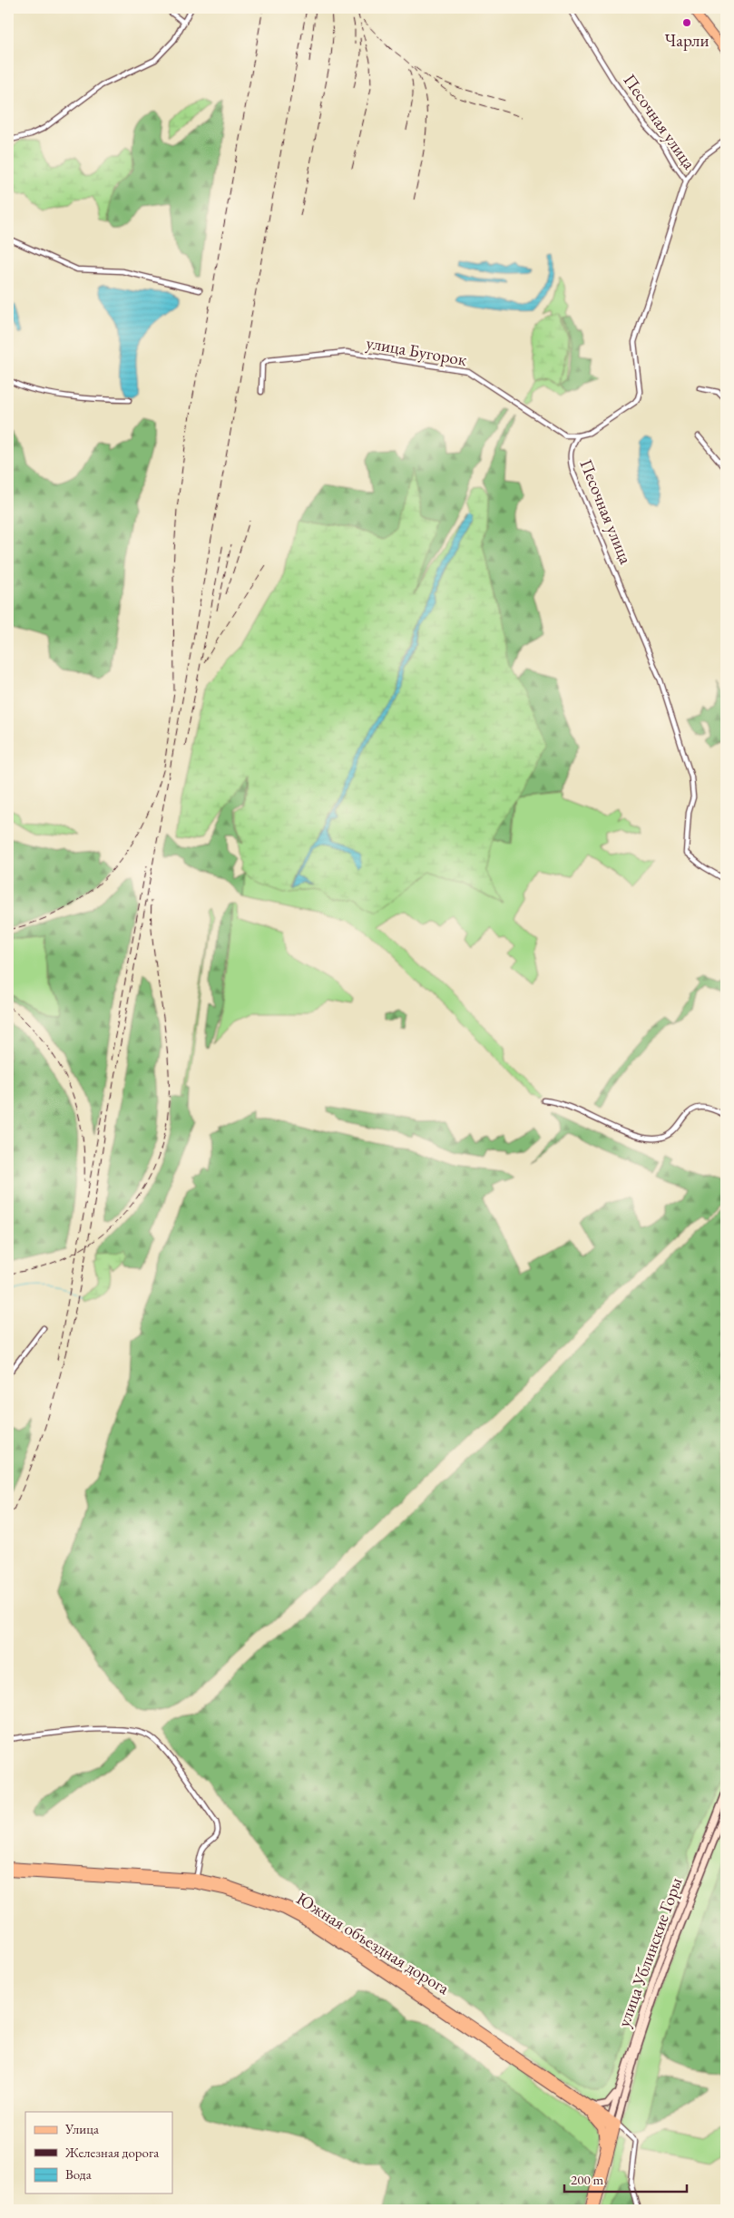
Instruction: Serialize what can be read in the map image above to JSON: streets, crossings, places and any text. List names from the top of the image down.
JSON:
{
  "streets": {
    "main road": ["Южная объездная дорога", "улица Ублинские Горы"],
    "street": ["Песочная улица", "улица Бугорок"]
  },
  "crossings": [
    ["Песочная улица", "улица Бугорок"],
    ["Южная объездная дорога", "улица Ублинские Горы"]
  ],
  "places": ["Чарли"],
  "legend": ["Улица", "Железная дорога", "Вода"],
  "scale_bar": "200 m"
}
